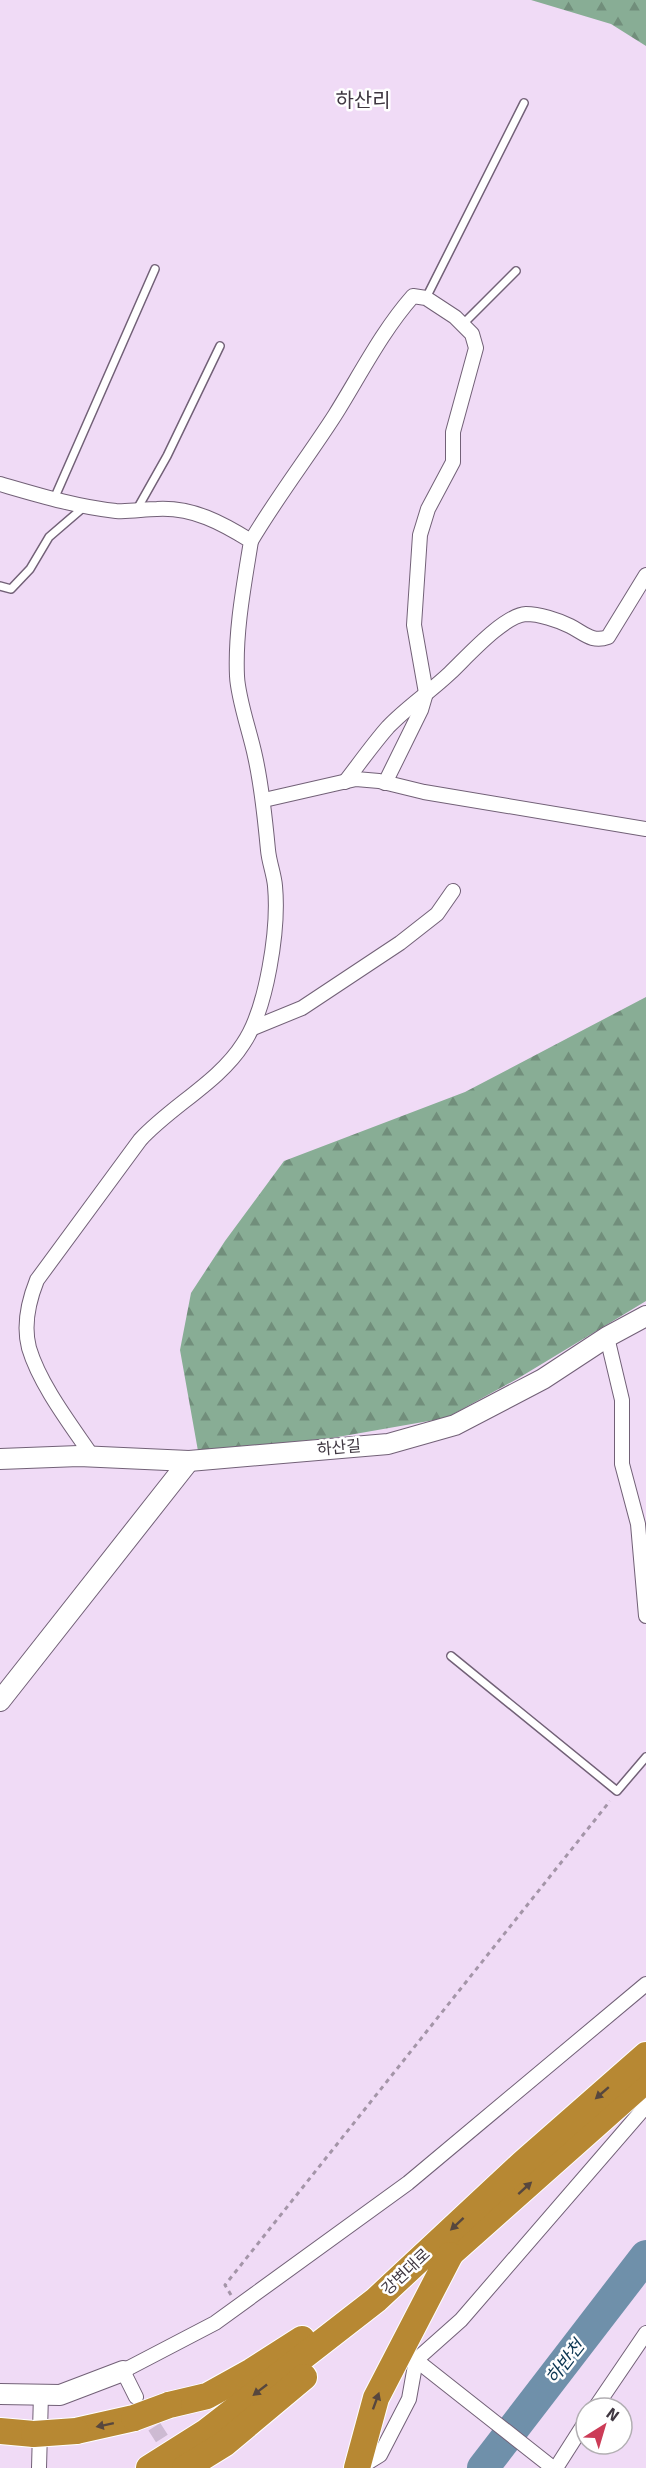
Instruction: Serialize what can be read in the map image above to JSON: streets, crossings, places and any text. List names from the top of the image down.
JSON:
{
  "streets": {
    "highway": ["강변대로"],
    "street": ["하산길"]
  },
  "districts": ["하산리"],
  "water": ["하반천"],
  "north": "top right"
}
